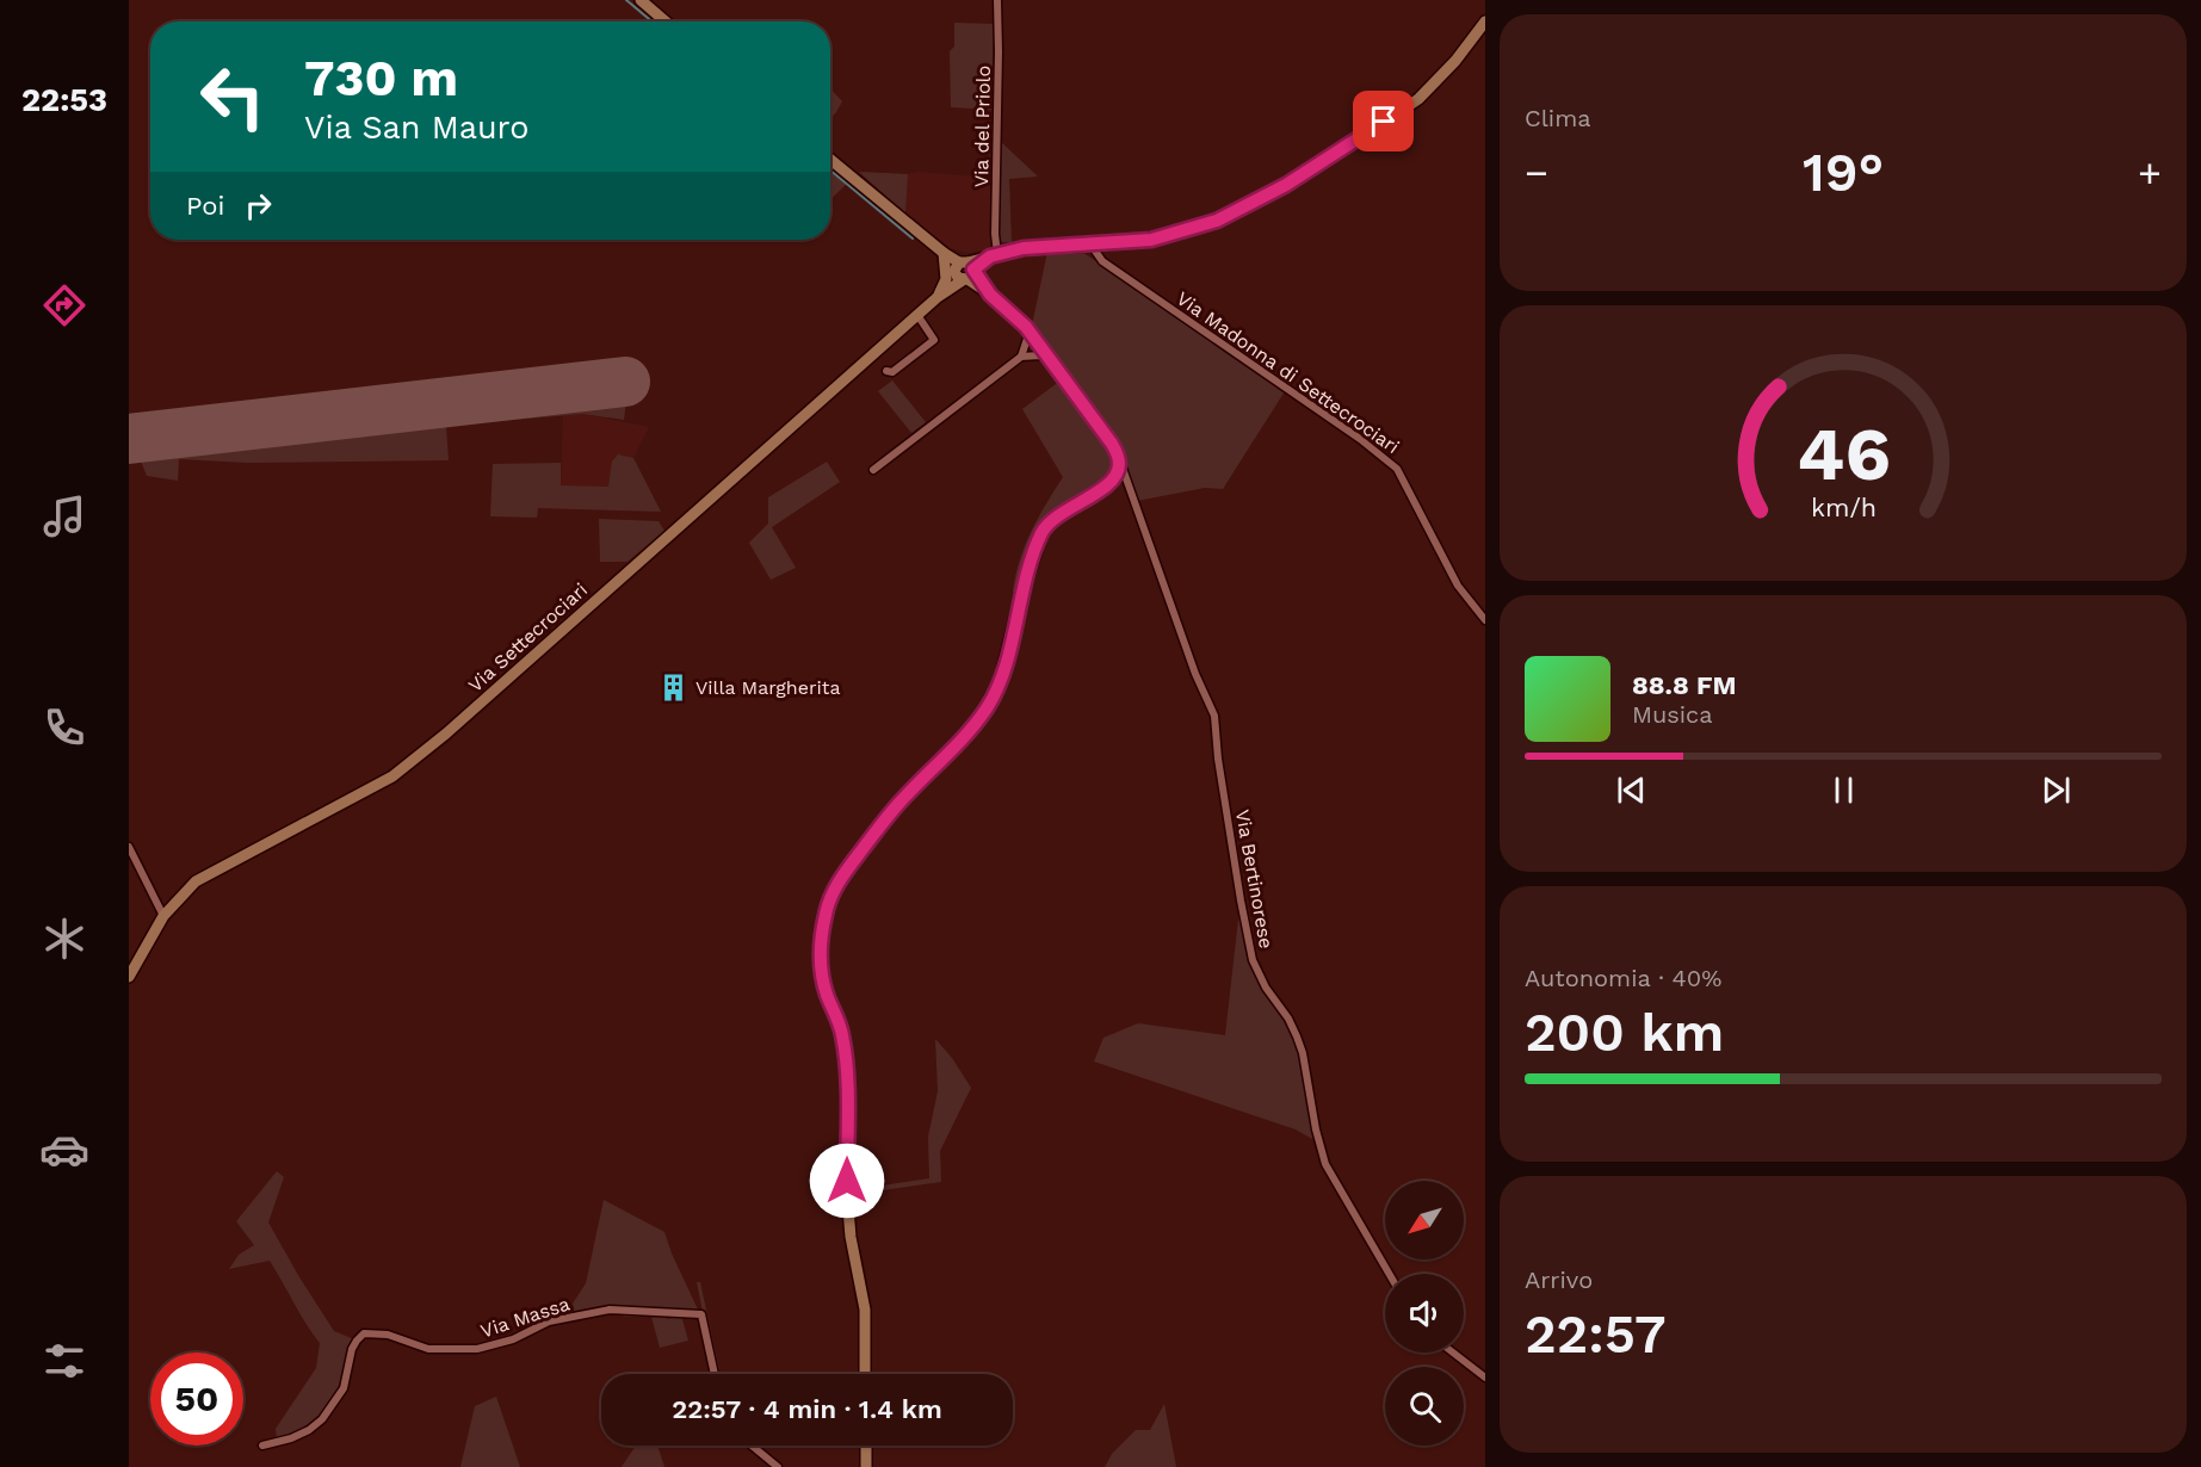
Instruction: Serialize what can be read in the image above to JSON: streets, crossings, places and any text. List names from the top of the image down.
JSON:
{
  "streets": {
    "main road": ["Via Settecrociari"],
    "street": [
      "Via del Priolo",
      "Via Madonna di Settecrociari",
      "Via Bertinorese",
      "Via Massa"
    ]
  },
  "crossings": [
    ["Via del Priolo", "Via Settecrociari"],
    ["Via Madonna di Settecrociari", "Via Settecrociari"]
  ],
  "places": {
    "building": ["Villa Margherita"]
  },
  "north": "bottom left",
  "page": {
    "tabs": "22:53",
    "tile": [
      "Clima",
      ["Autonomia · 40%", "200 km"],
      ["Arrivo", "22:57"]
    ],
    "turn": ["730 m", "Via San Mauro"],
    "heat": ["−", "19°", "+"],
    "then": "Poi",
    "song": ["88.8 FM", "Musica"],
    "limit": "50",
    "trip": "22:57 · 4 min · 1.4 km",
    "gauge": ["46", "km/h"]
  }
}
